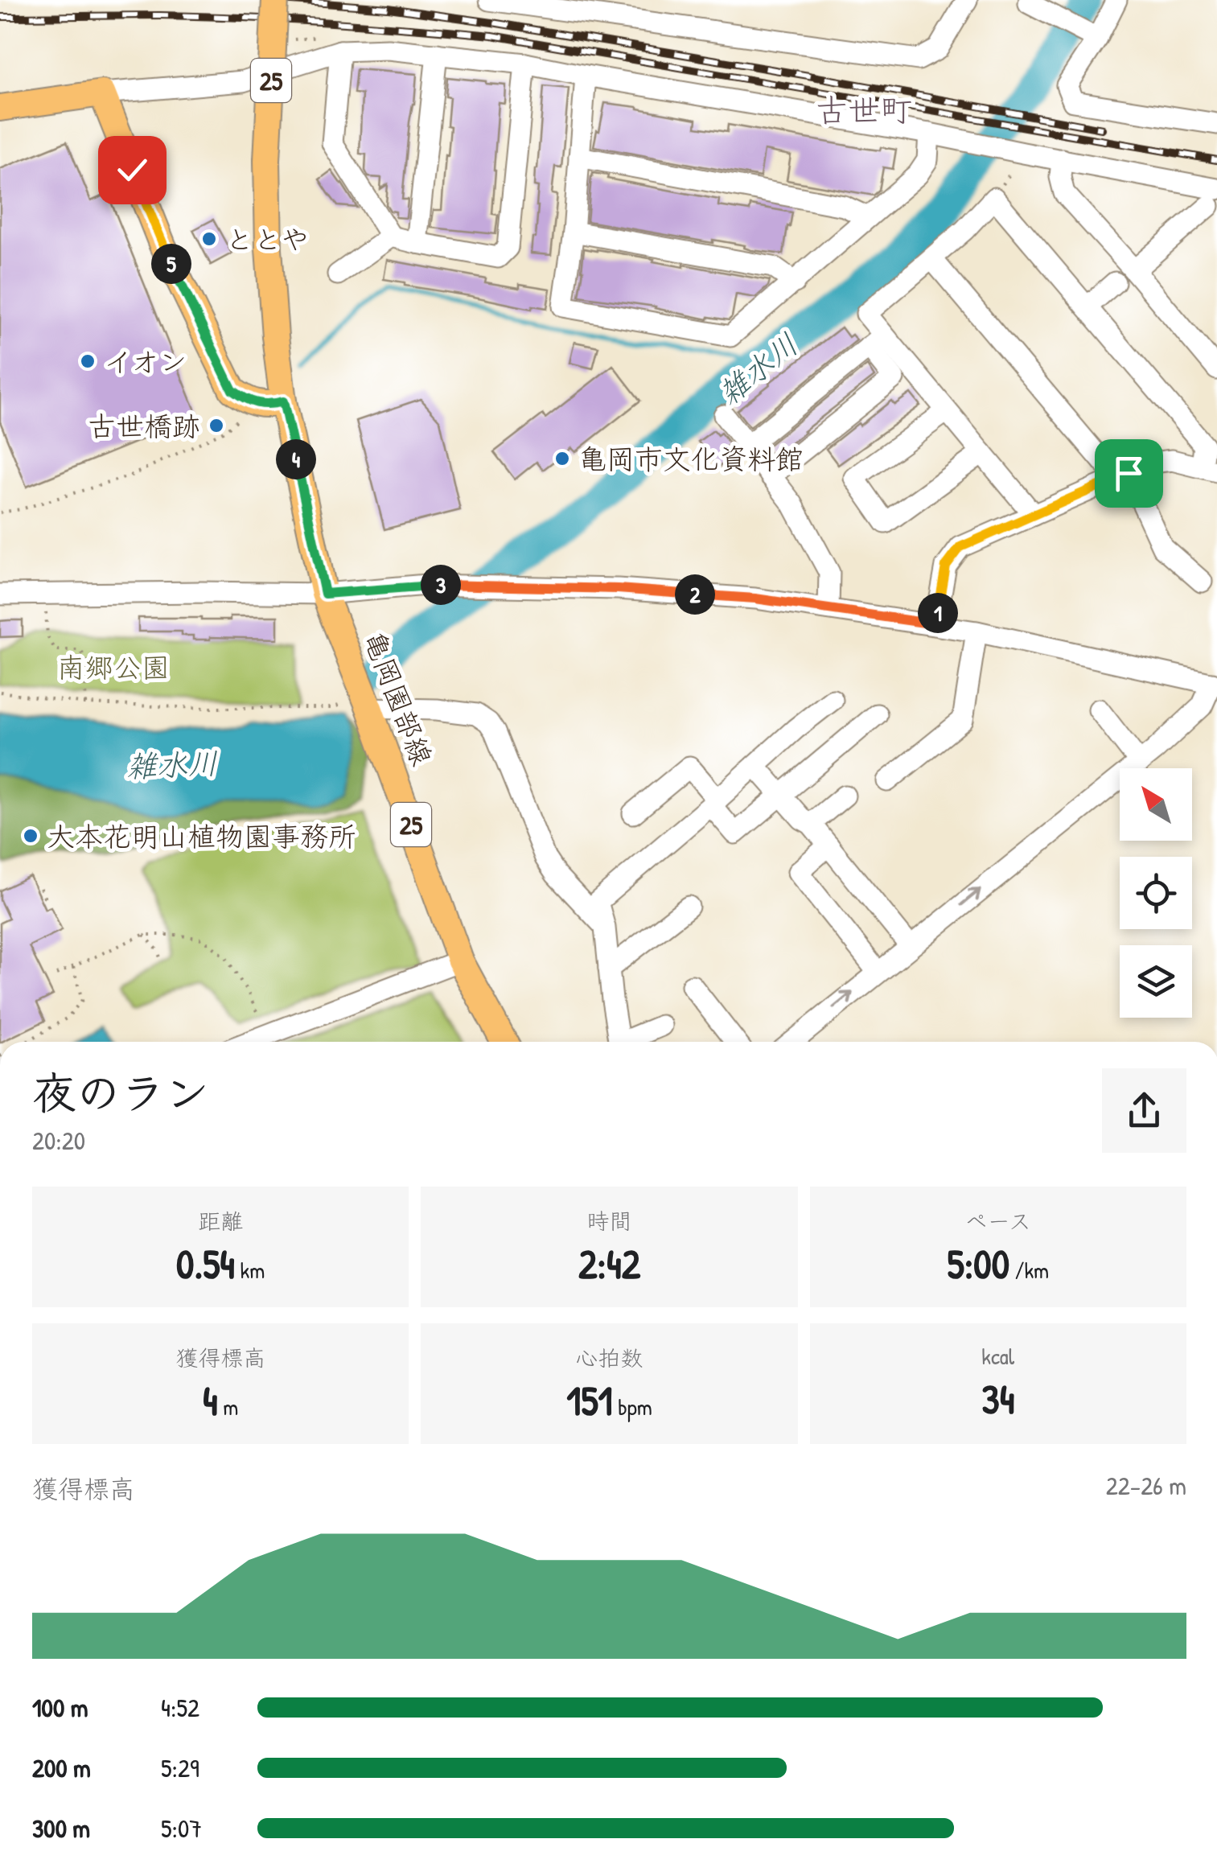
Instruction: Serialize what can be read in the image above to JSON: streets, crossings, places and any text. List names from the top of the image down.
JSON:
{
  "streets": {
    "main road": ["25", "亀岡園部線"]
  },
  "districts": ["古世町"],
  "water": ["雑水川"],
  "parks": ["南郷公園"],
  "places": [
    "ととや",
    "イオン",
    "古世橋跡",
    "亀岡市文化資料館",
    "大本花明山植物園事務所"
  ],
  "north": "top left",
  "page": {
    "pins": [
      "5",
      "4",
      "3",
      "2",
      "1"
    ],
    "heading": ["夜のラン", "20:20"],
    "stats": [
      ["距離", "0.54 km"],
      ["時間", "2:42"],
      ["ペース", "5:00 /km"],
      ["獲得標高", "4 m"],
      ["心拍数", "151 bpm"],
      ["kcal", "34"]
    ],
    "chart": ["獲得標高", "22–26 m"],
    "list": [
      {
        "name": "100 m",
        "note": "4:52"
      },
      {
        "name": "200 m",
        "note": "5:29"
      },
      {
        "name": "300 m",
        "note": "5:07"
      }
    ]
  }
}
